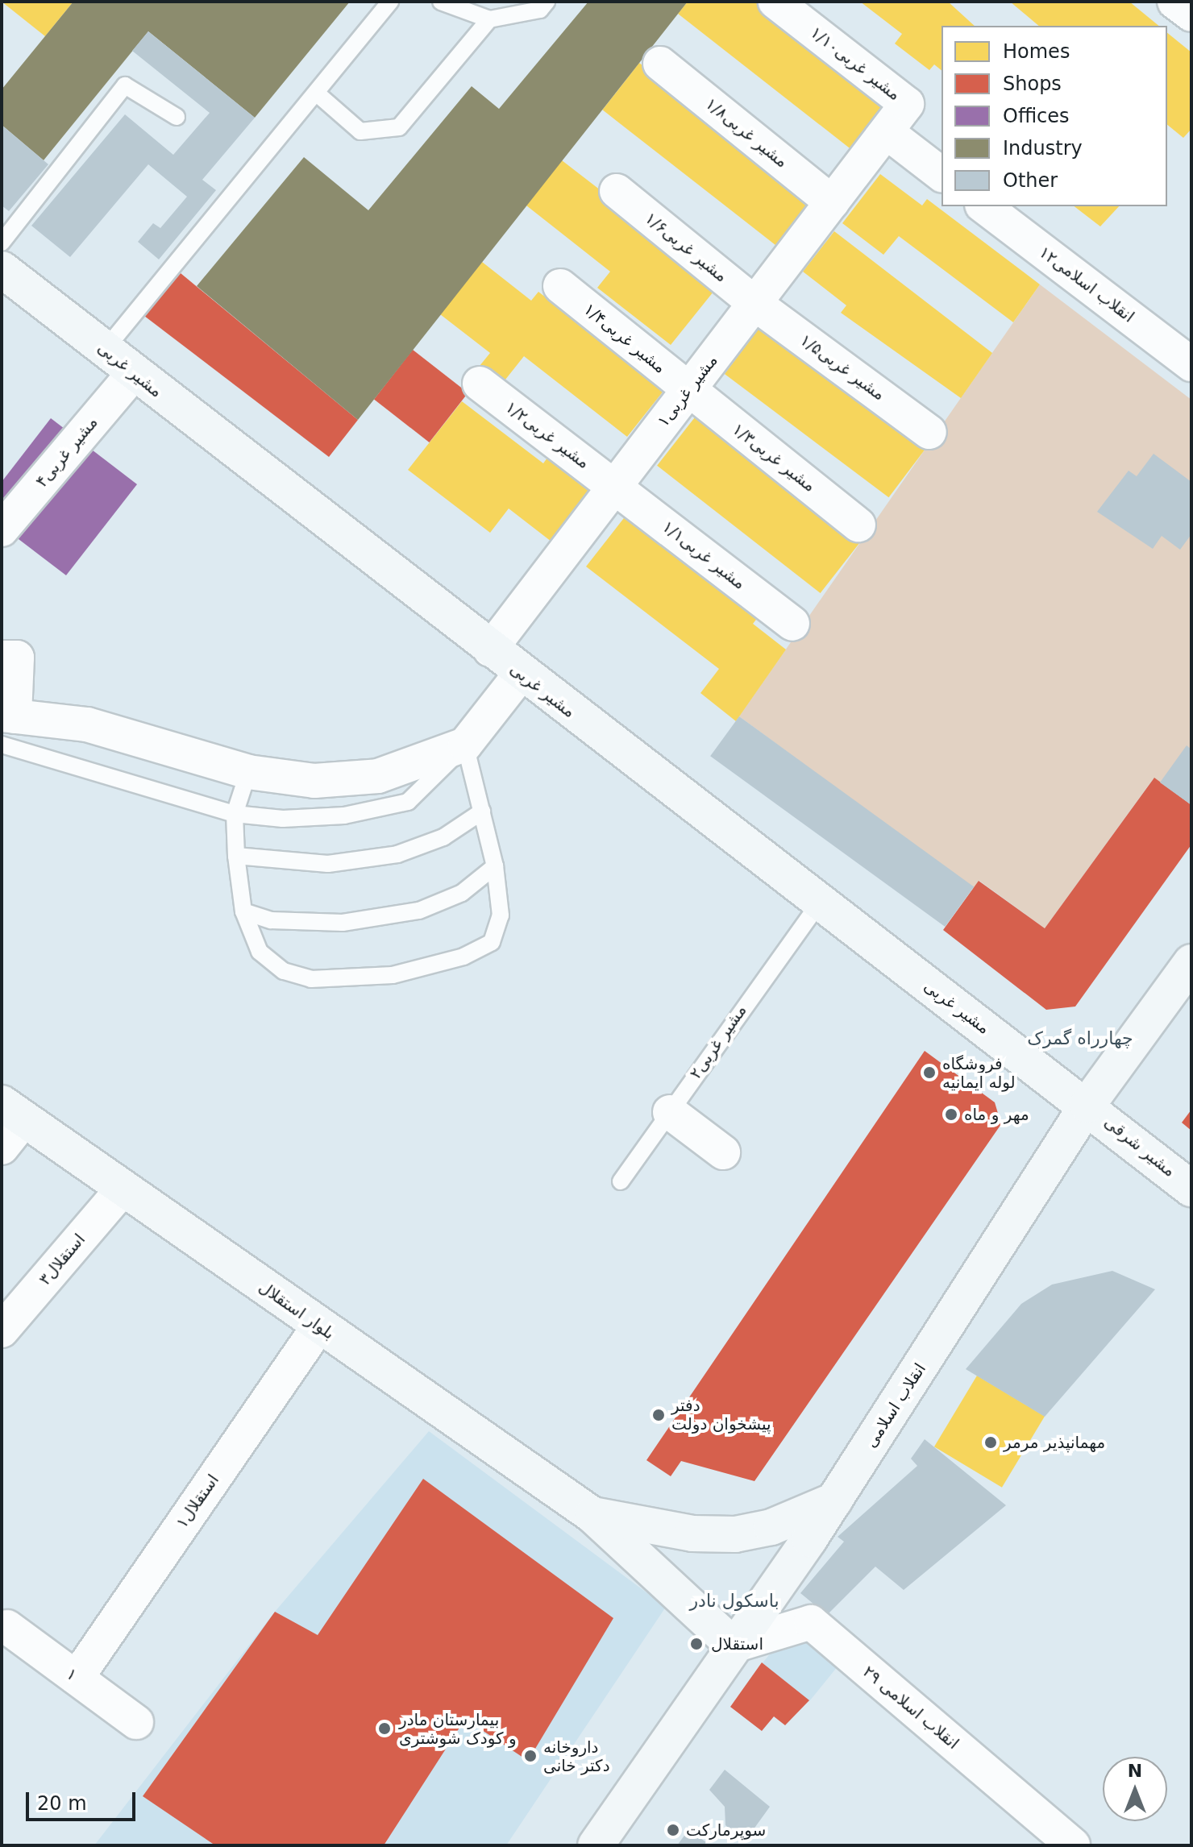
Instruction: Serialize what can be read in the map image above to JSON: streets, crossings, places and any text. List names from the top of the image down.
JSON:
{
  "streets": {
    "main road": [
      "مشیر غربی",
      "مشیر شرقی",
      "بلوار استقلال",
      "انقلاب اسلامی"
    ],
    "street": [
      "۱/۱۰مشیر غربی",
      "۱/۸مشیر غربی",
      "۱/۶مشیر غربی",
      "انقلاب اسلامی۱۲",
      "۱/۴مشیر غربی",
      "۱/۵مشیر غربی",
      "مشیر غربی۱",
      "۱/۲مشیر غربی",
      "مشیر غربی۴",
      "۱/۳مشیر غربی",
      "۱/۱مشیر غربی",
      "استقلال۳",
      "استقلال۱",
      "۱",
      "انقلاب اسلامی ۲۹"
    ],
    "lane": ["۲مشیر غربی"]
  },
  "crossings": [
    ["۱/۱۰مشیر غربی", "مشیر غربی۱"],
    ["۱/۸مشیر غربی", "مشیر غربی۱"],
    ["۱/۶مشیر غربی", "۱/۵مشیر غربی"],
    ["۱/۶مشیر غربی", "مشیر غربی۱"],
    ["۱/۴مشیر غربی", "مشیر غربی۱"],
    ["۱/۴مشیر غربی", "۱/۳مشیر غربی"],
    ["۱/۵مشیر غربی", "مشیر غربی۱"],
    ["مشیر غربی", "مشیر غربی۱"],
    ["مشیر غربی", "مشیر غربی۴"],
    ["مشیر غربی", "۲مشیر غربی"],
    ["مشیر غربی", "مشیر شرقی"],
    ["مشیر غربی", "انقلاب اسلامی"],
    ["مشیر غربی۱", "۱/۲مشیر غربی"],
    ["مشیر غربی۱", "۱/۳مشیر غربی"],
    ["مشیر غربی۱", "۱/۱مشیر غربی"],
    ["۱/۲مشیر غربی", "۱/۱مشیر غربی"],
    ["مشیر شرقی", "انقلاب اسلامی"],
    ["استقلال۳", "بلوار استقلال"],
    ["بلوار استقلال", "انقلاب اسلامی"],
    ["بلوار استقلال", "استقلال۱"],
    ["بلوار استقلال", "انقلاب اسلامی ۲۹"],
    ["انقلاب اسلامی", "انقلاب اسلامی ۲۹"],
    ["استقلال۱", "۱"]
  ],
  "districts": ["چهارراه گمرک", "باسکول نادر"],
  "places": [
    "فروشگاه لوله ایمانیه",
    "مهر و ماه",
    "دفتر پیشخوان دولت",
    "مهمانپذیر مرمر",
    "استقلال",
    "بیمارستان مادر و کودک شوشتری",
    "داروخانه دکتر خانی",
    "سوپرمارکت"
  ],
  "legend": [
    "Homes",
    "Shops",
    "Offices",
    "Industry",
    "Other"
  ],
  "scale_bar": "20 m",
  "north": "top"
}
